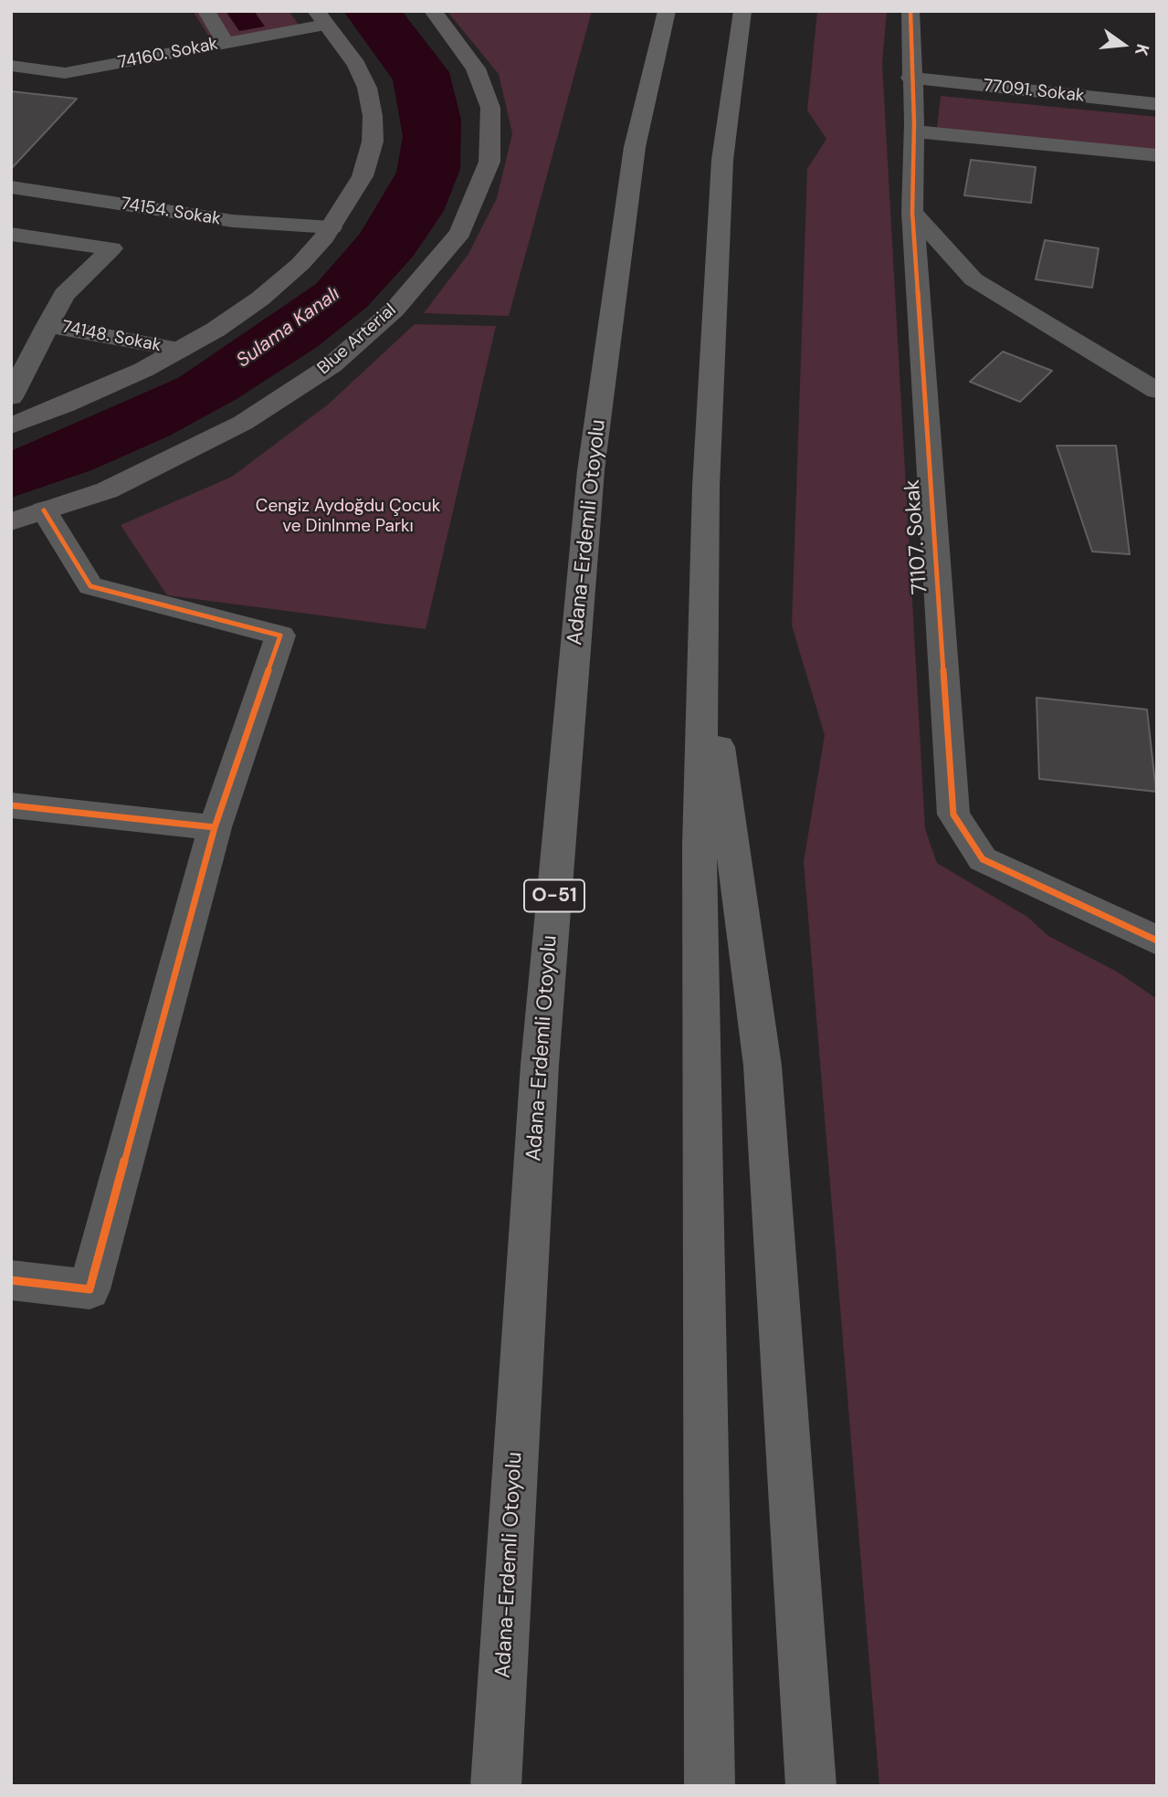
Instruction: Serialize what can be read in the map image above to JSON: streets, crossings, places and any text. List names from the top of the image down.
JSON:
{
  "streets": {
    "highway": ["Adana-Erdemli Otoyolu", "O-51"],
    "main road": ["Blue Arterial"],
    "street": [
      "74160. Sokak",
      "77091. Sokak",
      "74154. Sokak",
      "74148. Sokak",
      "71107. Sokak"
    ]
  },
  "crossings": [
    ["77091. Sokak", "71107. Sokak"]
  ],
  "water": ["Sulama Kanalı"],
  "parks": ["Cengiz Aydoğdu Çocuk ve Dinlnme Parkı"],
  "north": "right"
}
